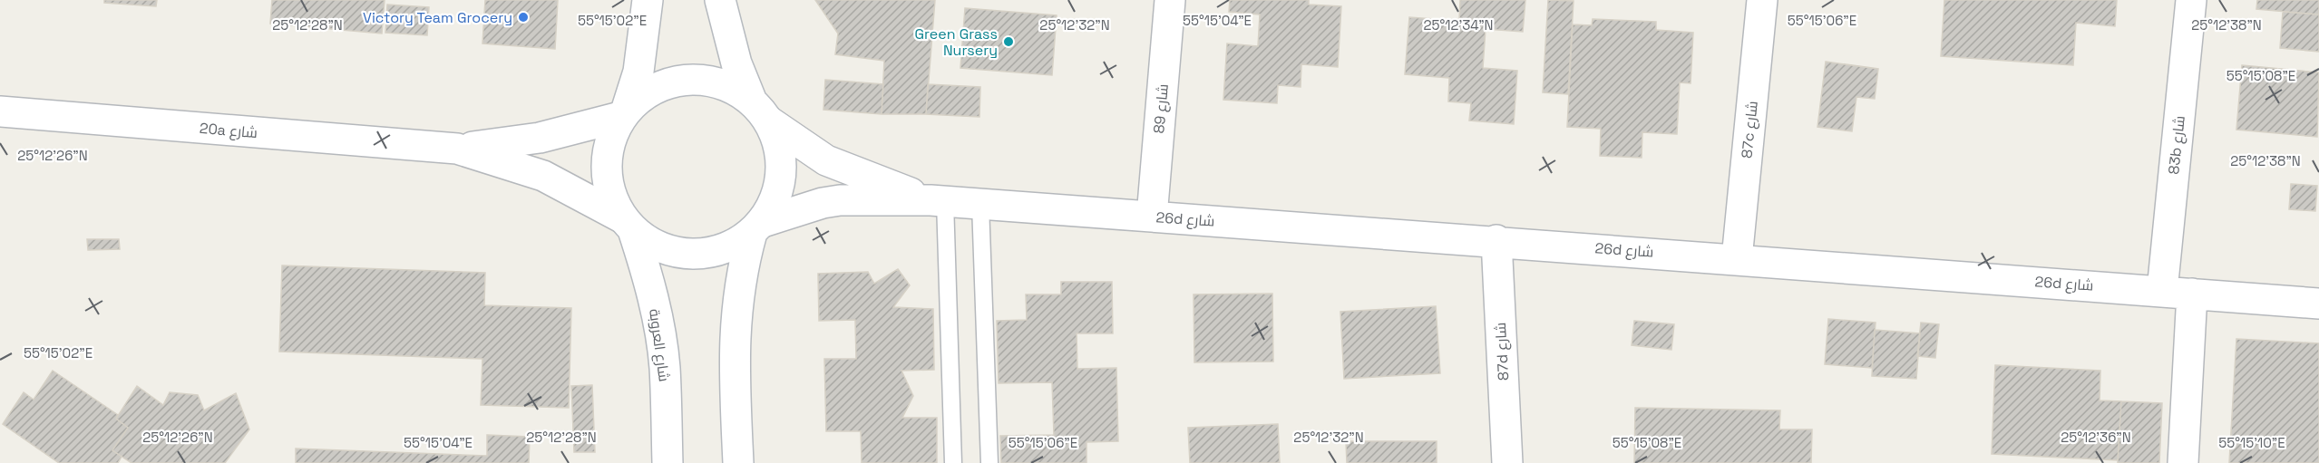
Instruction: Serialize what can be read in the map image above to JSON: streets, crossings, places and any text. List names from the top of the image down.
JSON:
{
  "streets": {
    "street": [
      "شارع 89",
      "87c شارع",
      "20a شارع",
      "83b شارع",
      "26d شارع",
      "شارع العروبة",
      "87d شارع"
    ]
  },
  "crossings": [
    ["شارع 89", "26d شارع"],
    ["87c شارع", "26d شارع"],
    ["20a شارع", "26d شارع"],
    ["20a شارع", "شارع العروبة"],
    ["83b شارع", "26d شارع"],
    ["26d شارع", "شارع العروبة"],
    ["26d شارع", "87d شارع"]
  ],
  "places": ["Victory Team Grocery", "Green Grass Nursery"],
  "coordinates": [
    "55°15'02\"E",
    "55°15'04\"E",
    "55°15'06\"E",
    "25°12'28\"N",
    "25°12'32\"N",
    "25°12'34\"N",
    "25°12'38\"N",
    "55°15'08\"E",
    "25°12'26\"N",
    "25°12'36\"N",
    "55°15'10\"E"
  ]
}
